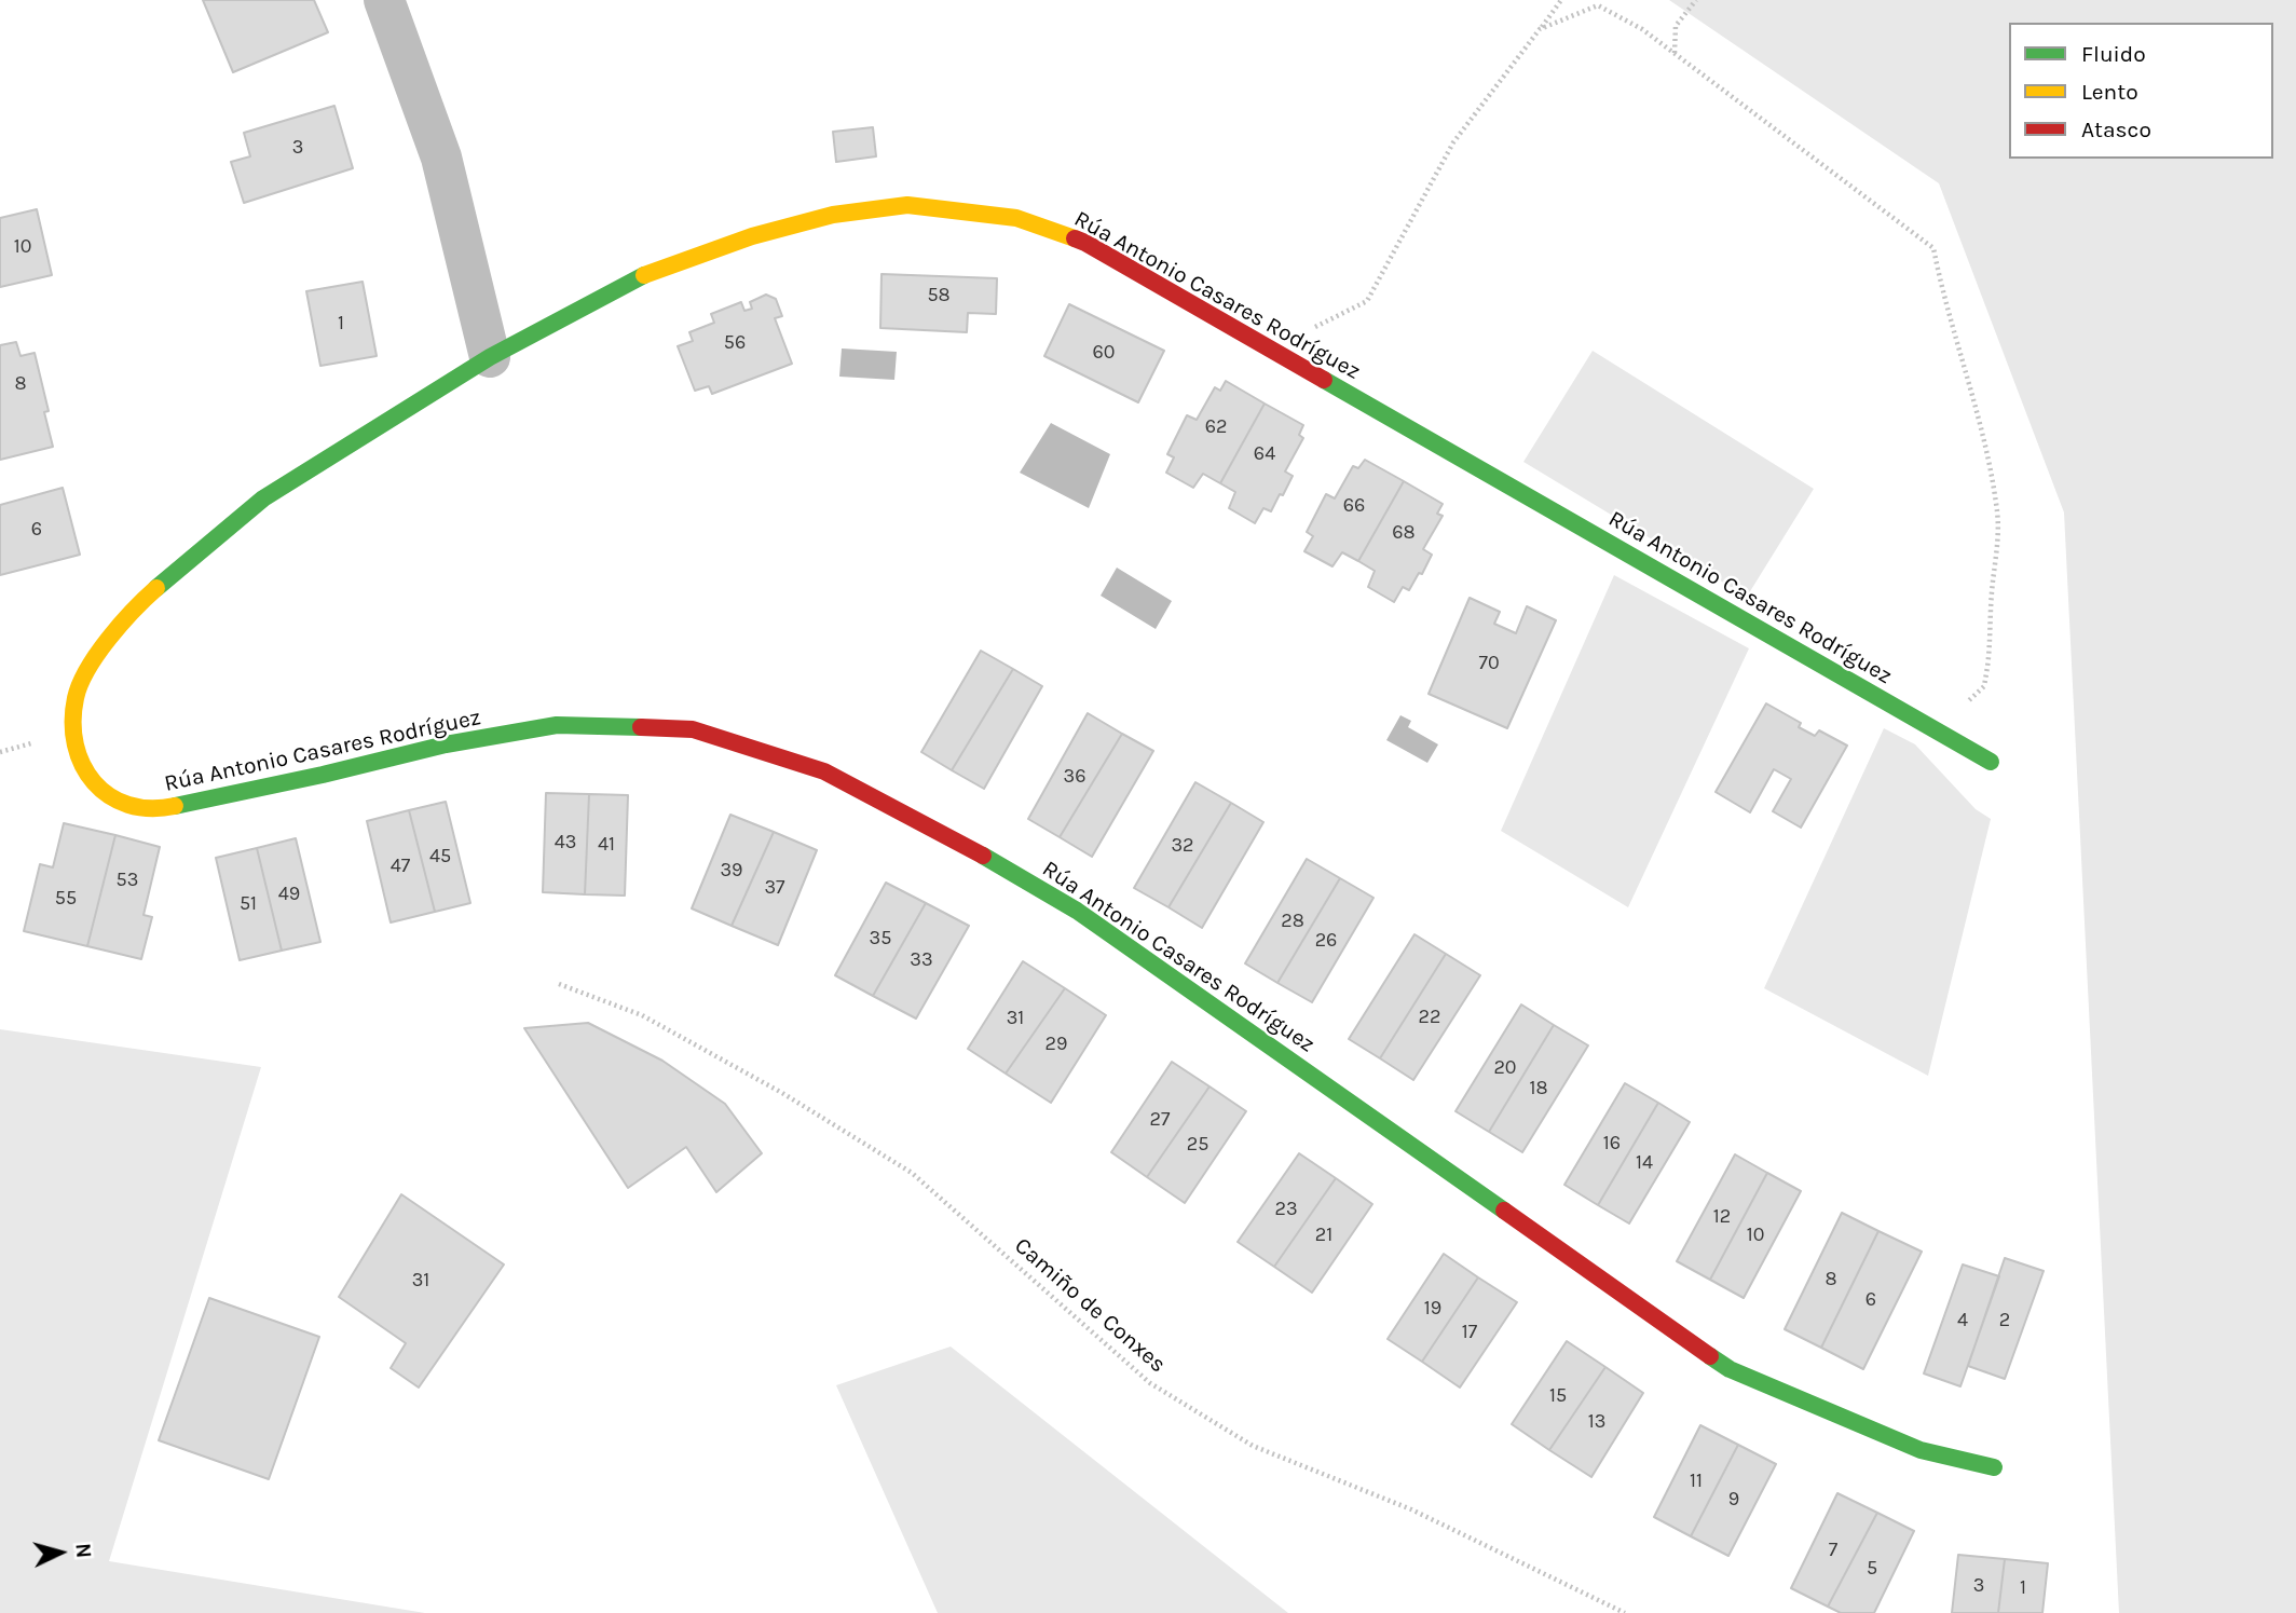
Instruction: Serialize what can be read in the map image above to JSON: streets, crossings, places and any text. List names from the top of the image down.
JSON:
{
  "streets": {
    "street": ["Rúa Antonio Casares Rodríguez"],
    "path": ["Camiño de Conxes"]
  },
  "house_numbers": [
    "3",
    "10",
    "58",
    "1",
    "56",
    "60",
    "8",
    "62",
    "64",
    "66",
    "6",
    "68",
    "70",
    "36",
    "43",
    "41",
    "32",
    "45",
    "47",
    "39",
    "53",
    "37",
    "49",
    "55",
    "51",
    "28",
    "35",
    "26",
    "33",
    "22",
    "31",
    "29",
    "20",
    "18",
    "27",
    "16",
    "25",
    "14",
    "23",
    "12",
    "21",
    "10",
    "8",
    "31",
    "6",
    "19",
    "4",
    "2",
    "17",
    "15",
    "13",
    "11",
    "9",
    "7",
    "5",
    "3",
    "1"
  ],
  "legend": ["Fluido", "Lento", "Atasco"],
  "north": "right"
}
